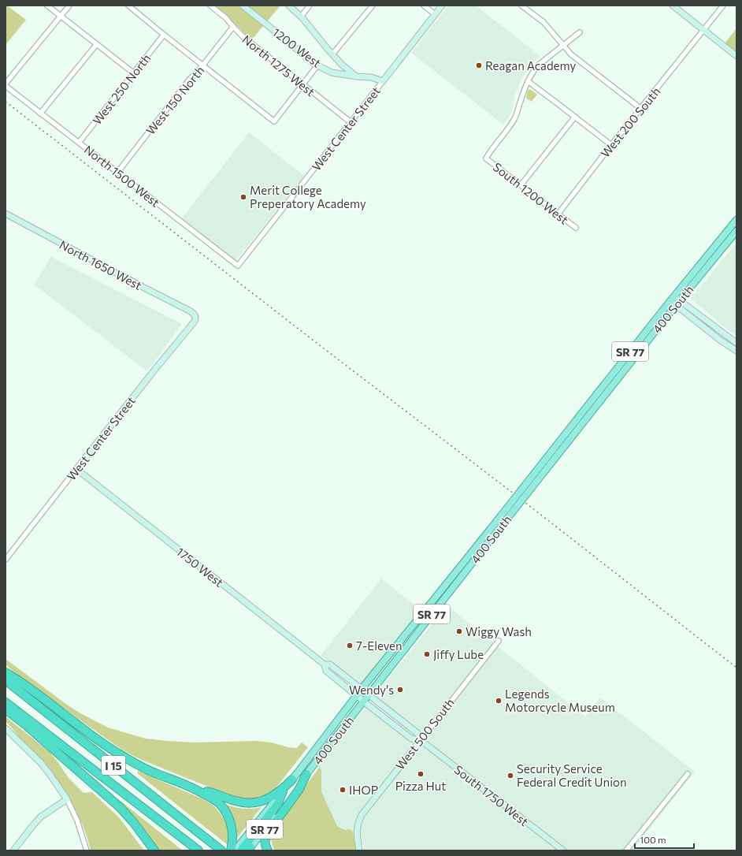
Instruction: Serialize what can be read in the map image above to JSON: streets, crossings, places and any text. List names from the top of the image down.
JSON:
{
  "streets": {
    "highway": ["I 15"],
    "main road": ["400 South", "SR 77"],
    "street": [
      "1200 West",
      "North 1275 West",
      "West 250 North",
      "West 150 North",
      "West 200 South",
      "West Center Street",
      "North 1500 West",
      "South 1200 West",
      "North 1650 West",
      "1750 West",
      "West 500 South",
      "South 1750 West"
    ]
  },
  "crossings": [
    ["1200 West", "West Center Street"],
    ["North 1275 West", "West 150 North"],
    ["North 1275 West", "West Center Street"],
    ["West 250 North", "North 1500 West"],
    ["West 150 North", "North 1500 West"],
    ["West 200 South", "South 1200 West"],
    ["West Center Street", "North 1500 West"],
    ["West Center Street", "North 1650 West"],
    ["West Center Street", "1750 West"],
    ["400 South", "1750 West"],
    ["1750 West", "West 500 South"],
    ["1750 West", "South 1750 West"],
    ["West 500 South", "South 1750 West"]
  ],
  "places": [
    "Reagan Academy",
    "Merit College Preperatory Academy",
    "Wiggy Wash",
    "7-Eleven",
    "Jiffy Lube",
    "Wendy's",
    "Legends Motorcycle Museum",
    "Pizza Hut",
    "Security Service Federal Credit Union",
    "IHOP"
  ],
  "scale_bar": "100 m"
}
